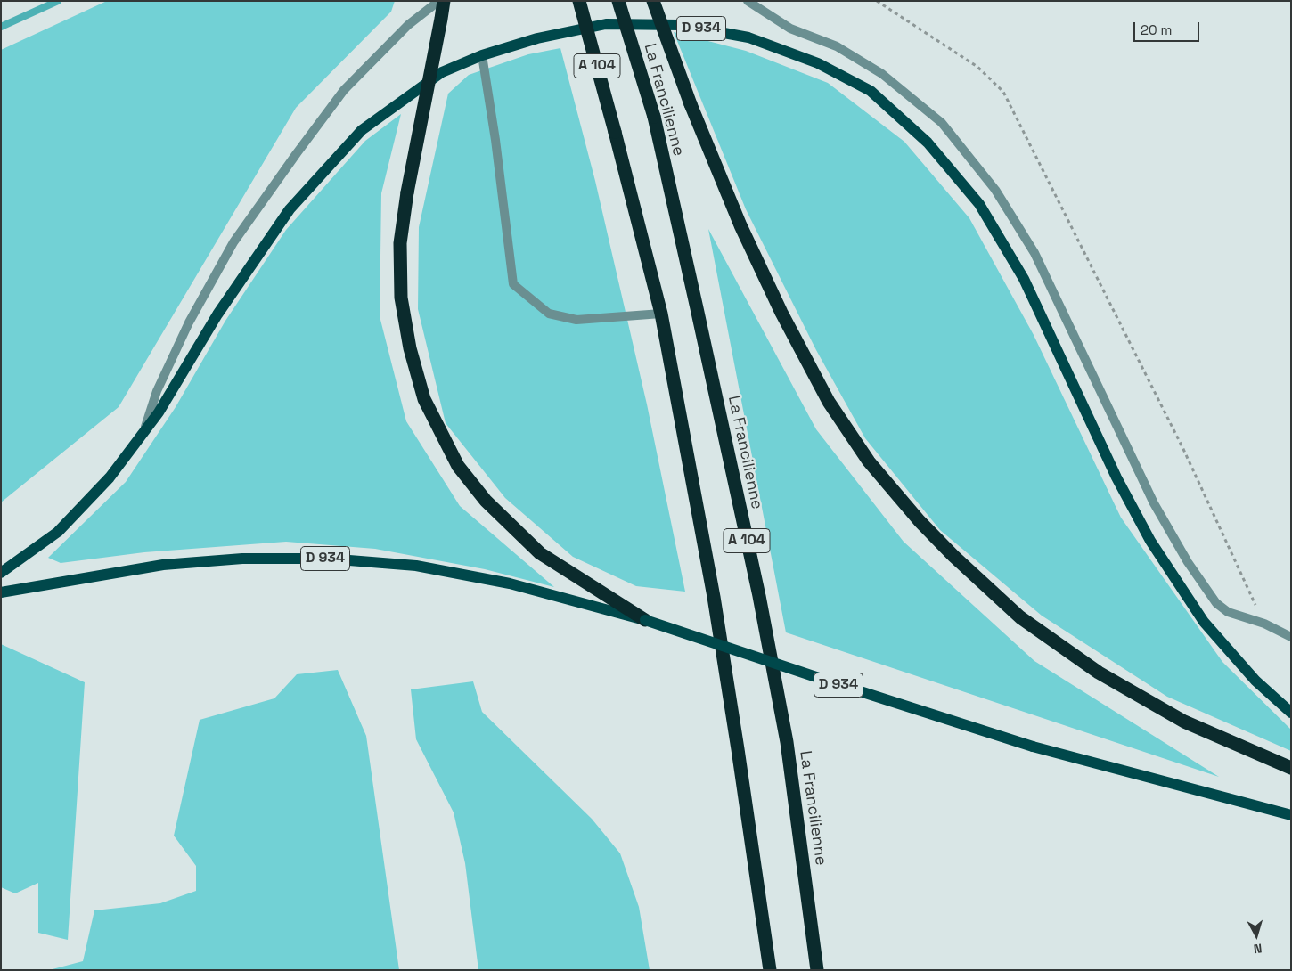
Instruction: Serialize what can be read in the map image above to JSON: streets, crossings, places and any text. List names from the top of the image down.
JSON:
{
  "streets": {
    "highway": ["A 104", "La Francilienne"],
    "main road": ["D 934"]
  },
  "scale_bar": "20 m",
  "north": "bottom"
}
